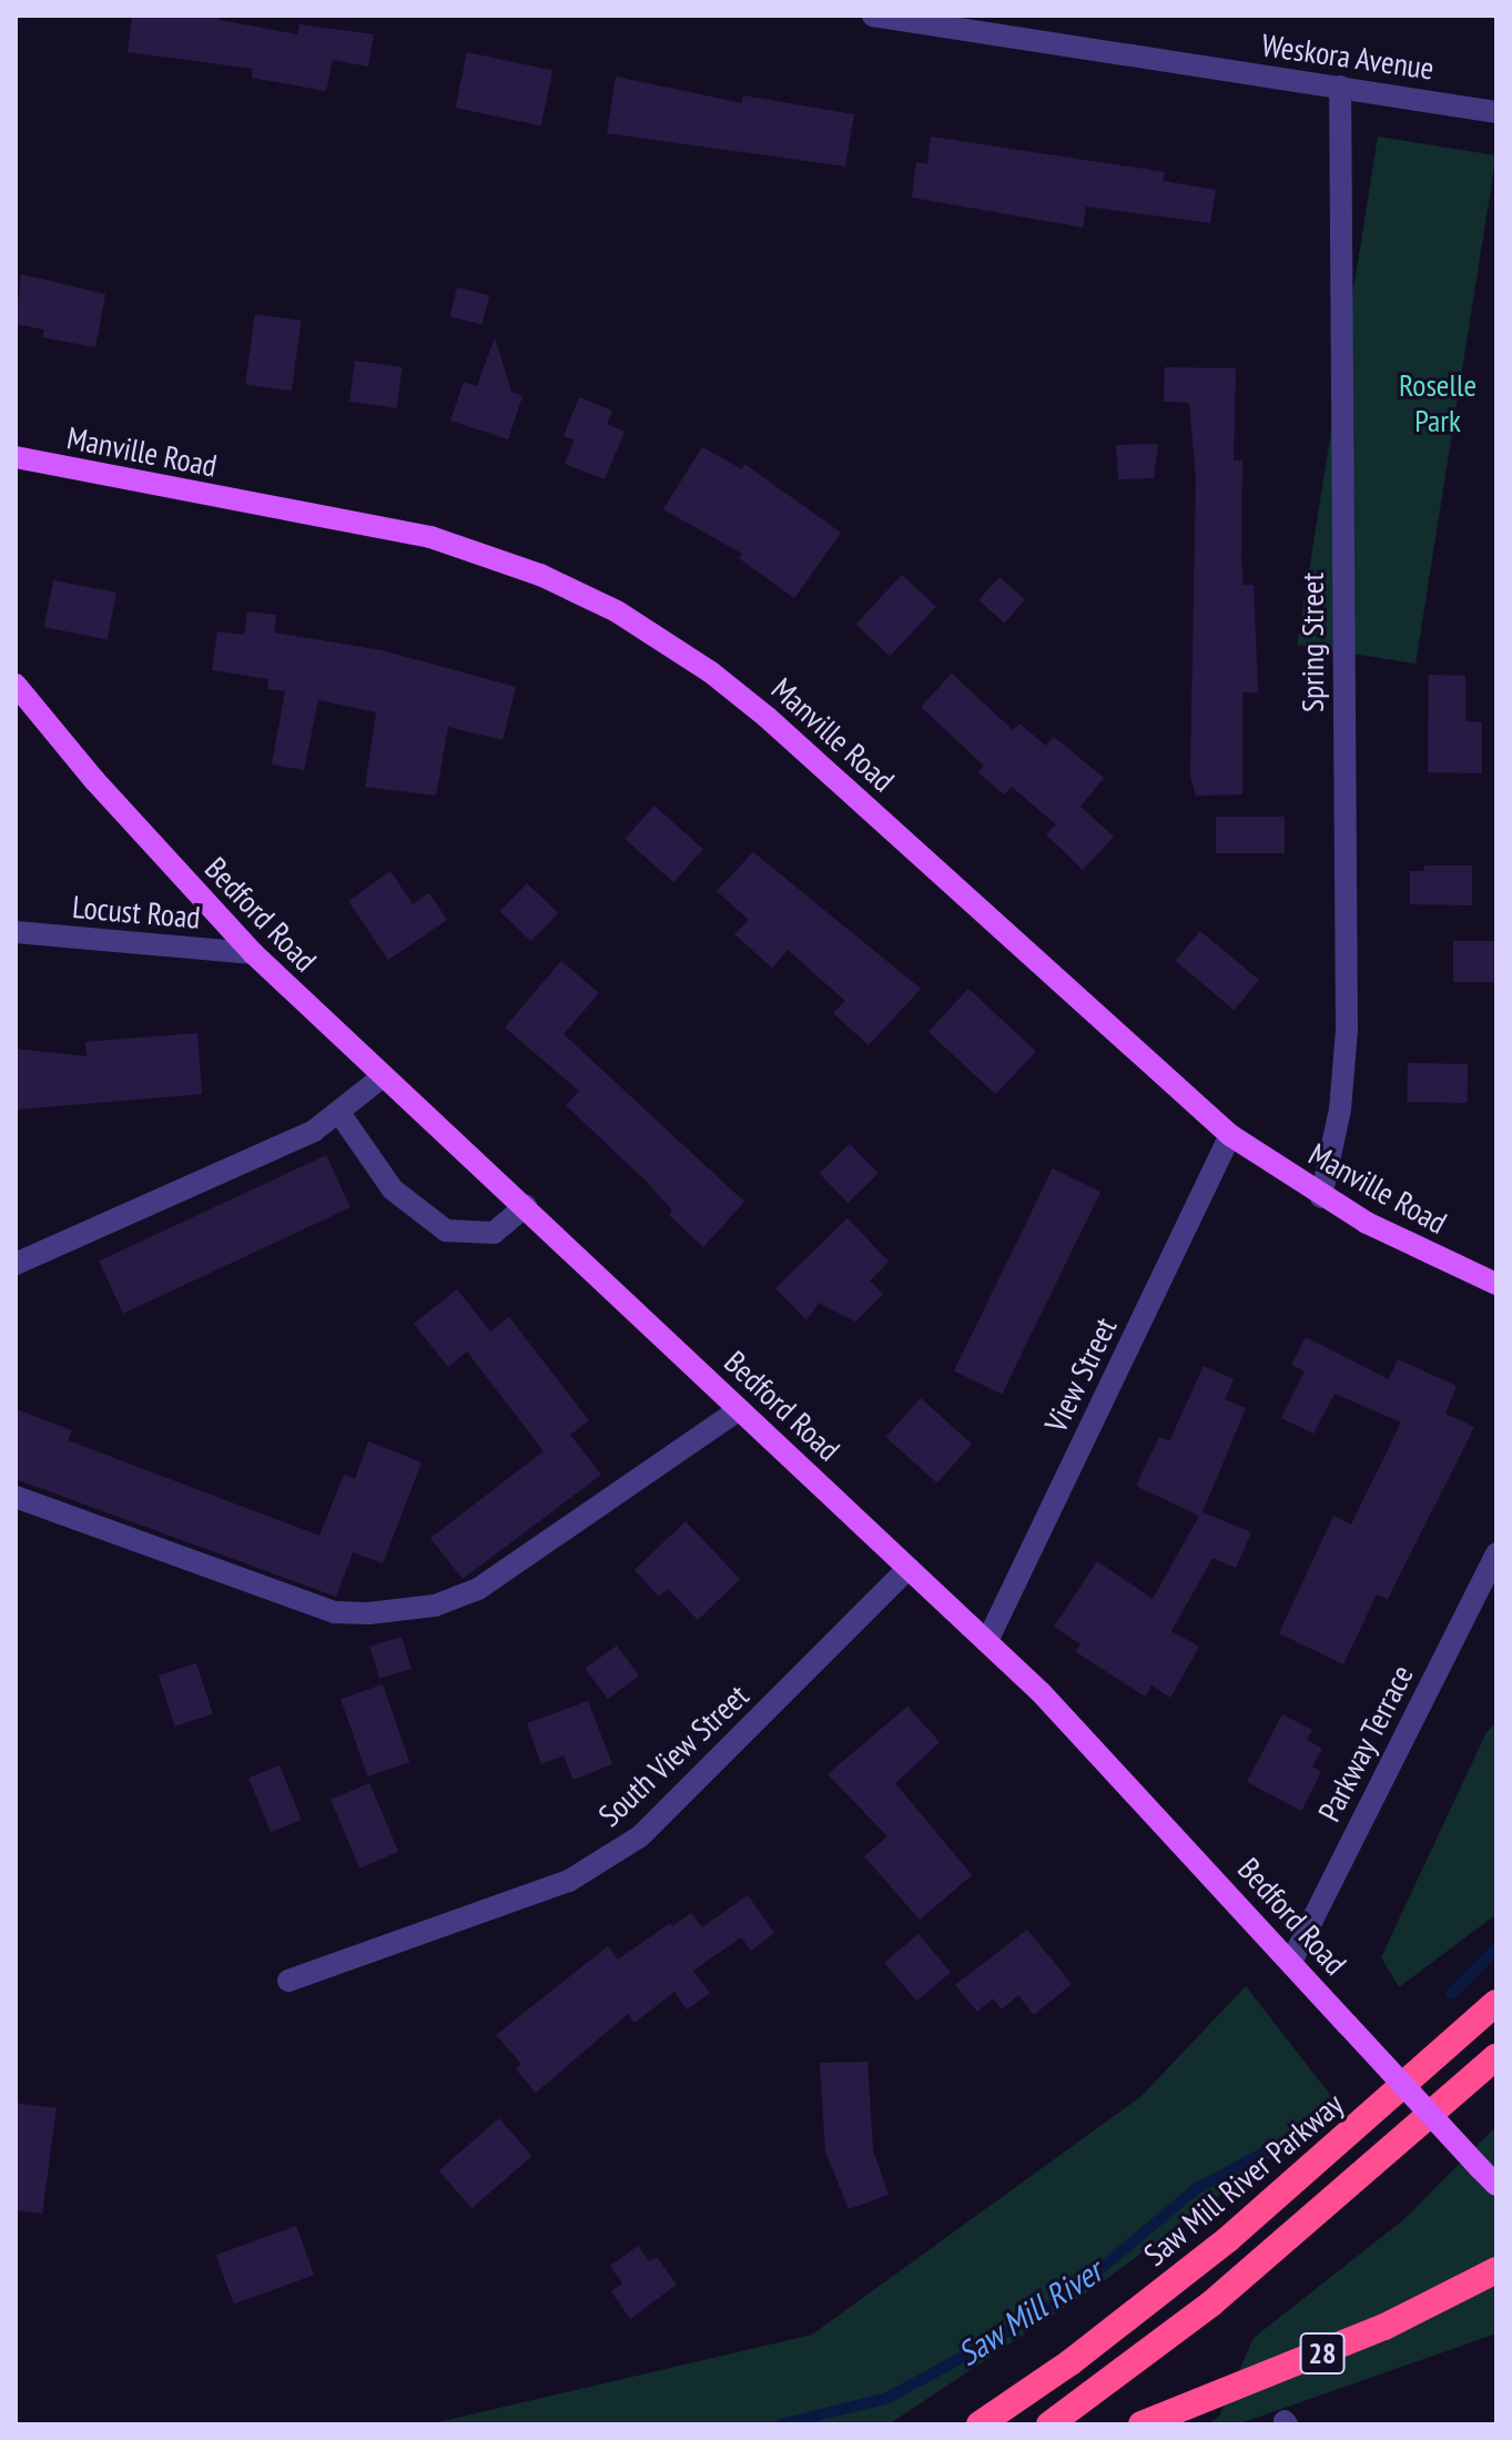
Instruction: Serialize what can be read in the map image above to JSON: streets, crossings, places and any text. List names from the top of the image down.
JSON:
{
  "streets": {
    "highway": ["Saw Mill River Parkway", "28"],
    "main road": ["Manville Road", "Bedford Road"],
    "street": [
      "Weskora Avenue",
      "Spring Street",
      "Locust Road",
      "View Street",
      "Parkway Terrace",
      "South View Street"
    ]
  },
  "crossings": [
    ["Weskora Avenue", "Spring Street"],
    ["Manville Road", "Spring Street"],
    ["Manville Road", "View Street"],
    ["Locust Road", "Bedford Road"],
    ["Bedford Road", "View Street"],
    ["Bedford Road", "Parkway Terrace"],
    ["Bedford Road", "South View Street"]
  ],
  "water": ["Saw Mill River"],
  "parks": ["Roselle Park"]
}
